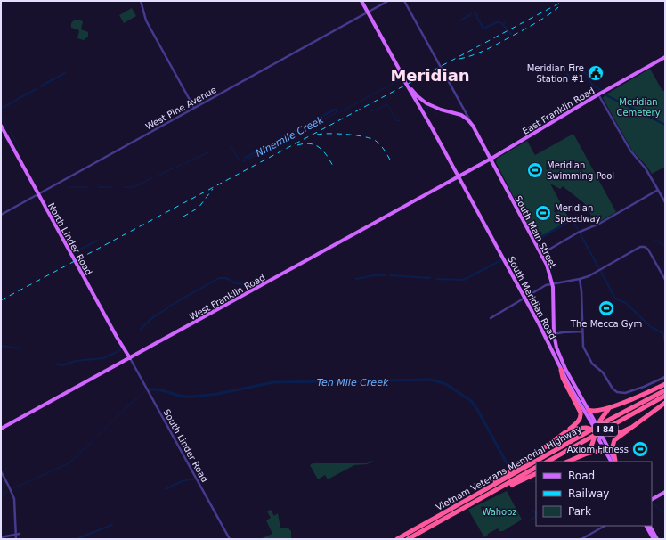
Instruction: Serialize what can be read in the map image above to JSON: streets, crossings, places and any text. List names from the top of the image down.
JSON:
{
  "streets": {
    "highway": ["I 84", "Vietnam Veterans Memorial Highway"],
    "main road": [
      "East Franklin Road",
      "South Main Street",
      "North Linder Road",
      "West Franklin Road",
      "South Meridian Road"
    ],
    "street": ["West Pine Avenue", "South Linder Road"]
  },
  "crossings": [
    ["West Pine Avenue", "North Linder Road"],
    ["East Franklin Road", "South Main Street"],
    ["East Franklin Road", "West Franklin Road"],
    ["East Franklin Road", "South Meridian Road"],
    ["South Main Street", "South Meridian Road"],
    ["North Linder Road", "West Franklin Road"],
    ["North Linder Road", "South Linder Road"],
    ["West Franklin Road", "South Meridian Road"],
    ["West Franklin Road", "South Linder Road"]
  ],
  "districts": ["Meridian"],
  "water": ["Ninemile Creek", "Ten Mile Creek"],
  "parks": ["Meridian Cemetery", "Wahooz"],
  "places": {
    "public building": ["Meridian Fire Station #1"],
    "sports": [
      "Meridian Swimming Pool",
      "Meridian Speedway",
      "The Mecca Gym",
      "Axiom Fitness"
    ]
  },
  "legend": ["Road", "Railway", "Park"]
}
